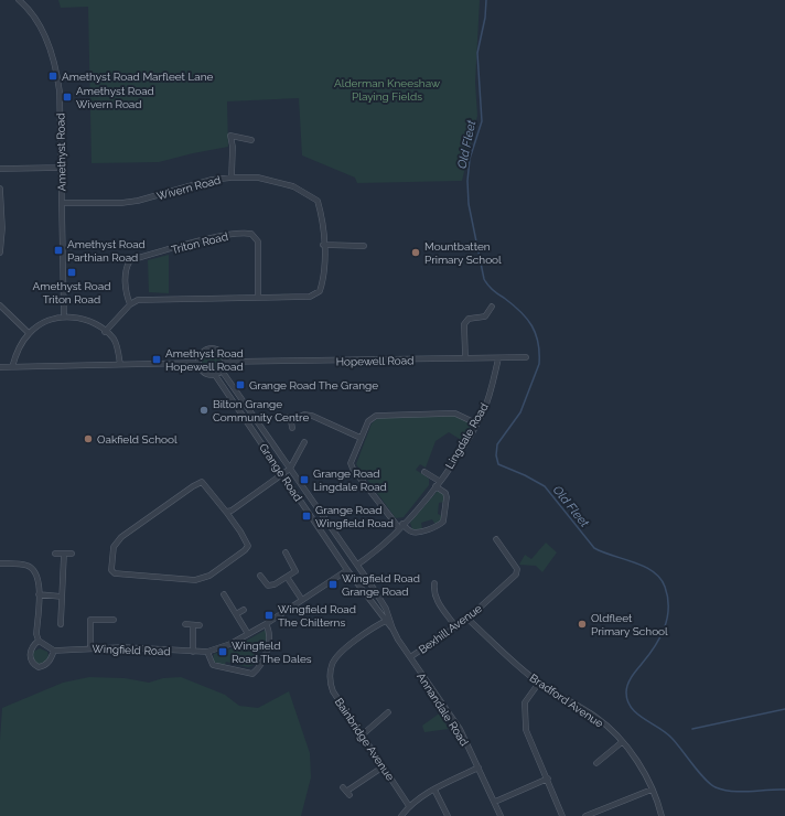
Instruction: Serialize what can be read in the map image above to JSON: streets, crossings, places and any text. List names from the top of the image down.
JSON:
{
  "streets": {
    "street": [
      "Amethyst Road",
      "Wivern Road",
      "Triton Road",
      "Hopewell Road",
      "Lingdale Road",
      "Grange Road",
      "Bexhill Avenue",
      "Wingfield Road",
      "Bradford Avenue",
      "Annandale Road",
      "Bainbridge Avenue"
    ]
  },
  "crossings": [
    ["Amethyst Road", "Wivern Road"],
    ["Wivern Road", "Triton Road"],
    ["Hopewell Road", "Lingdale Road"],
    ["Hopewell Road", "Grange Road"],
    ["Lingdale Road", "Grange Road"],
    ["Lingdale Road", "Annandale Road"],
    ["Grange Road", "Wingfield Road"],
    ["Grange Road", "Annandale Road"],
    ["Bexhill Avenue", "Bradford Avenue"],
    ["Bexhill Avenue", "Annandale Road"],
    ["Wingfield Road", "Annandale Road"],
    ["Annandale Road", "Bainbridge Avenue"]
  ],
  "water": ["Old Fleet"],
  "parks": ["Alderman Kneeshaw Playing Fields"],
  "places": {
    "transit": [
      "Amethyst Road Marfleet Lane",
      "Amethyst Road Wivern Road",
      "Amethyst Road Parthian Road",
      "Amethyst Road Triton Road",
      "Amethyst Road Hopewell Road",
      "Grange Road The Grange",
      "Grange Road Lingdale Road",
      "Grange Road Wingfield Road",
      "Wingfield Road Grange Road",
      "Wingfield Road The Chilterns",
      "Wingfield Road The Dales"
    ],
    "other": [
      "Mountbatten Primary School",
      "Bilton Grange Community Centre",
      "Oakfield School",
      "Oldfleet Primary School"
    ]
  }
}
